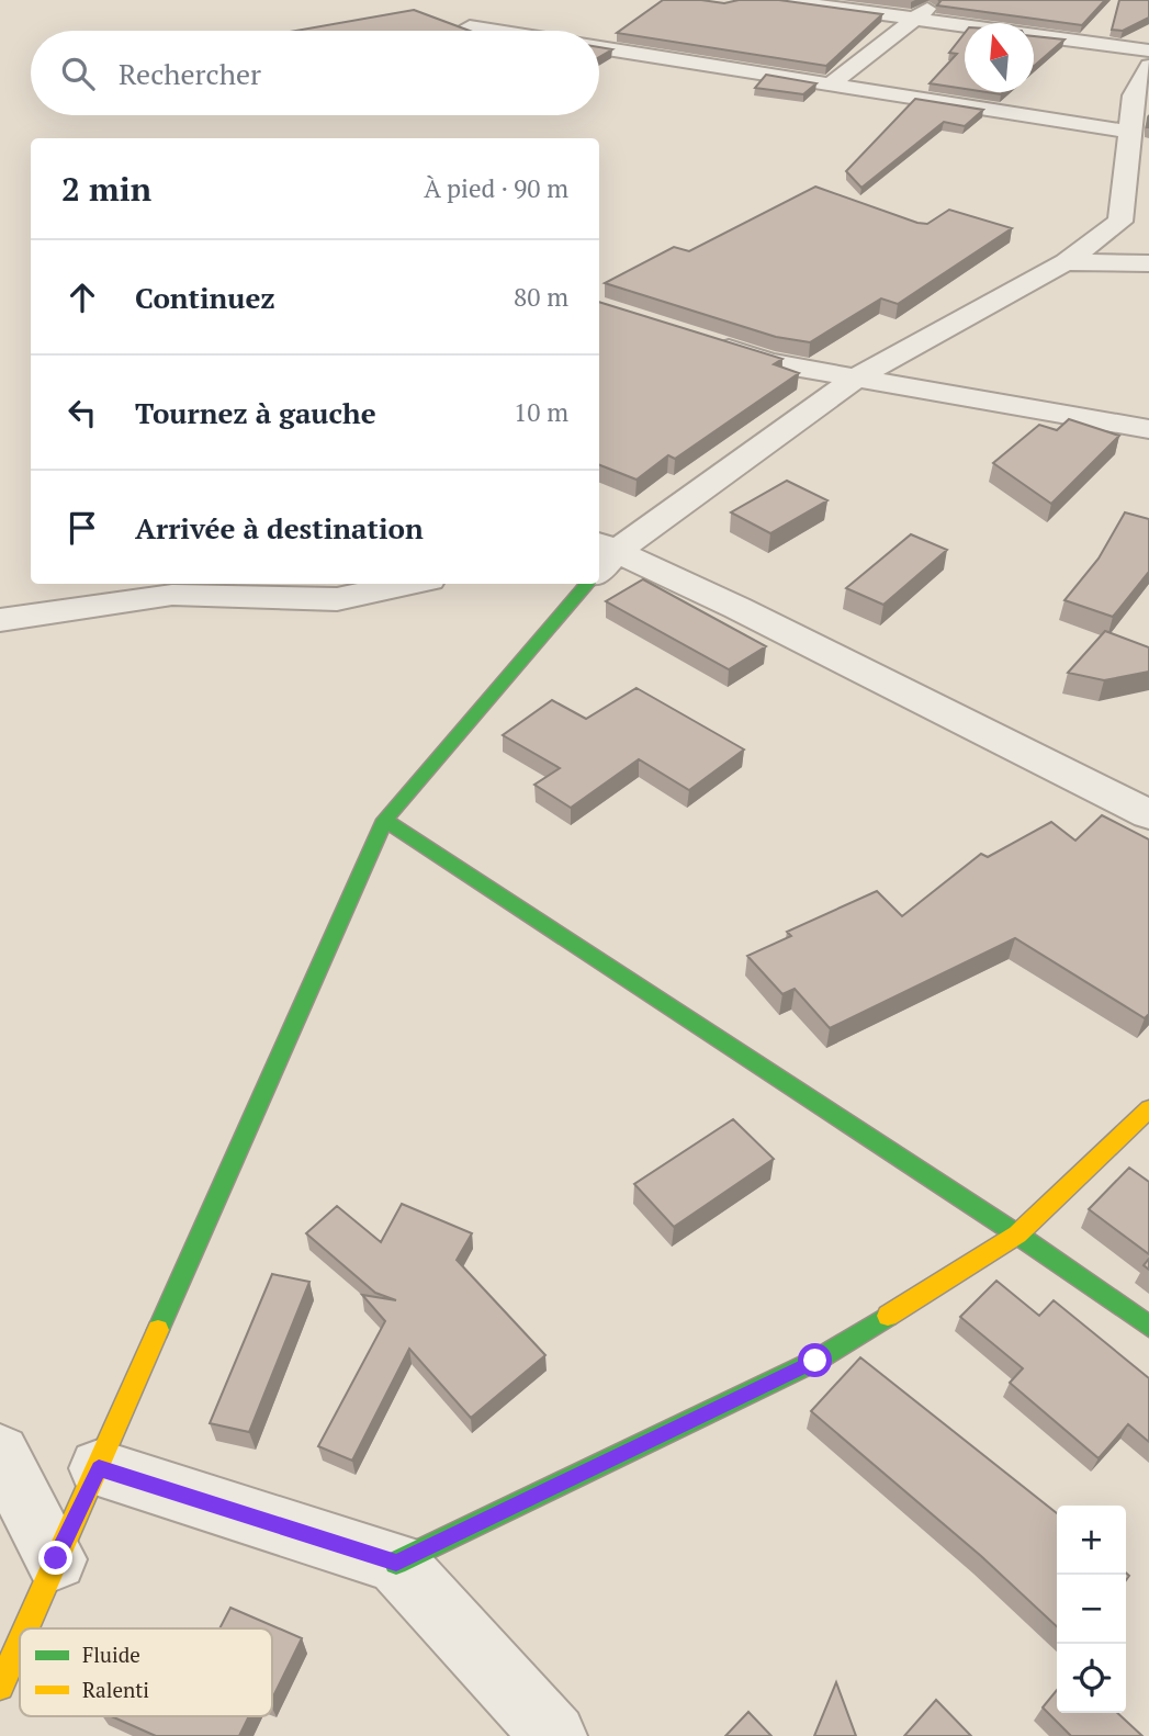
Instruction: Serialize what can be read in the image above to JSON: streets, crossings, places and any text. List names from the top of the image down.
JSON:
{
  "legend": ["Fluide", "Ralenti"],
  "north": "top",
  "page": {
    "search": "Rechercher",
    "heading": ["2 min", "À pied · 90 m"],
    "list": [
      ["Continuez", "80 m"],
      ["Tournez à gauche", "10 m"],
      "Arrivée à destination"
    ],
    "map_buttons": ["+", "−"]
  }
}
